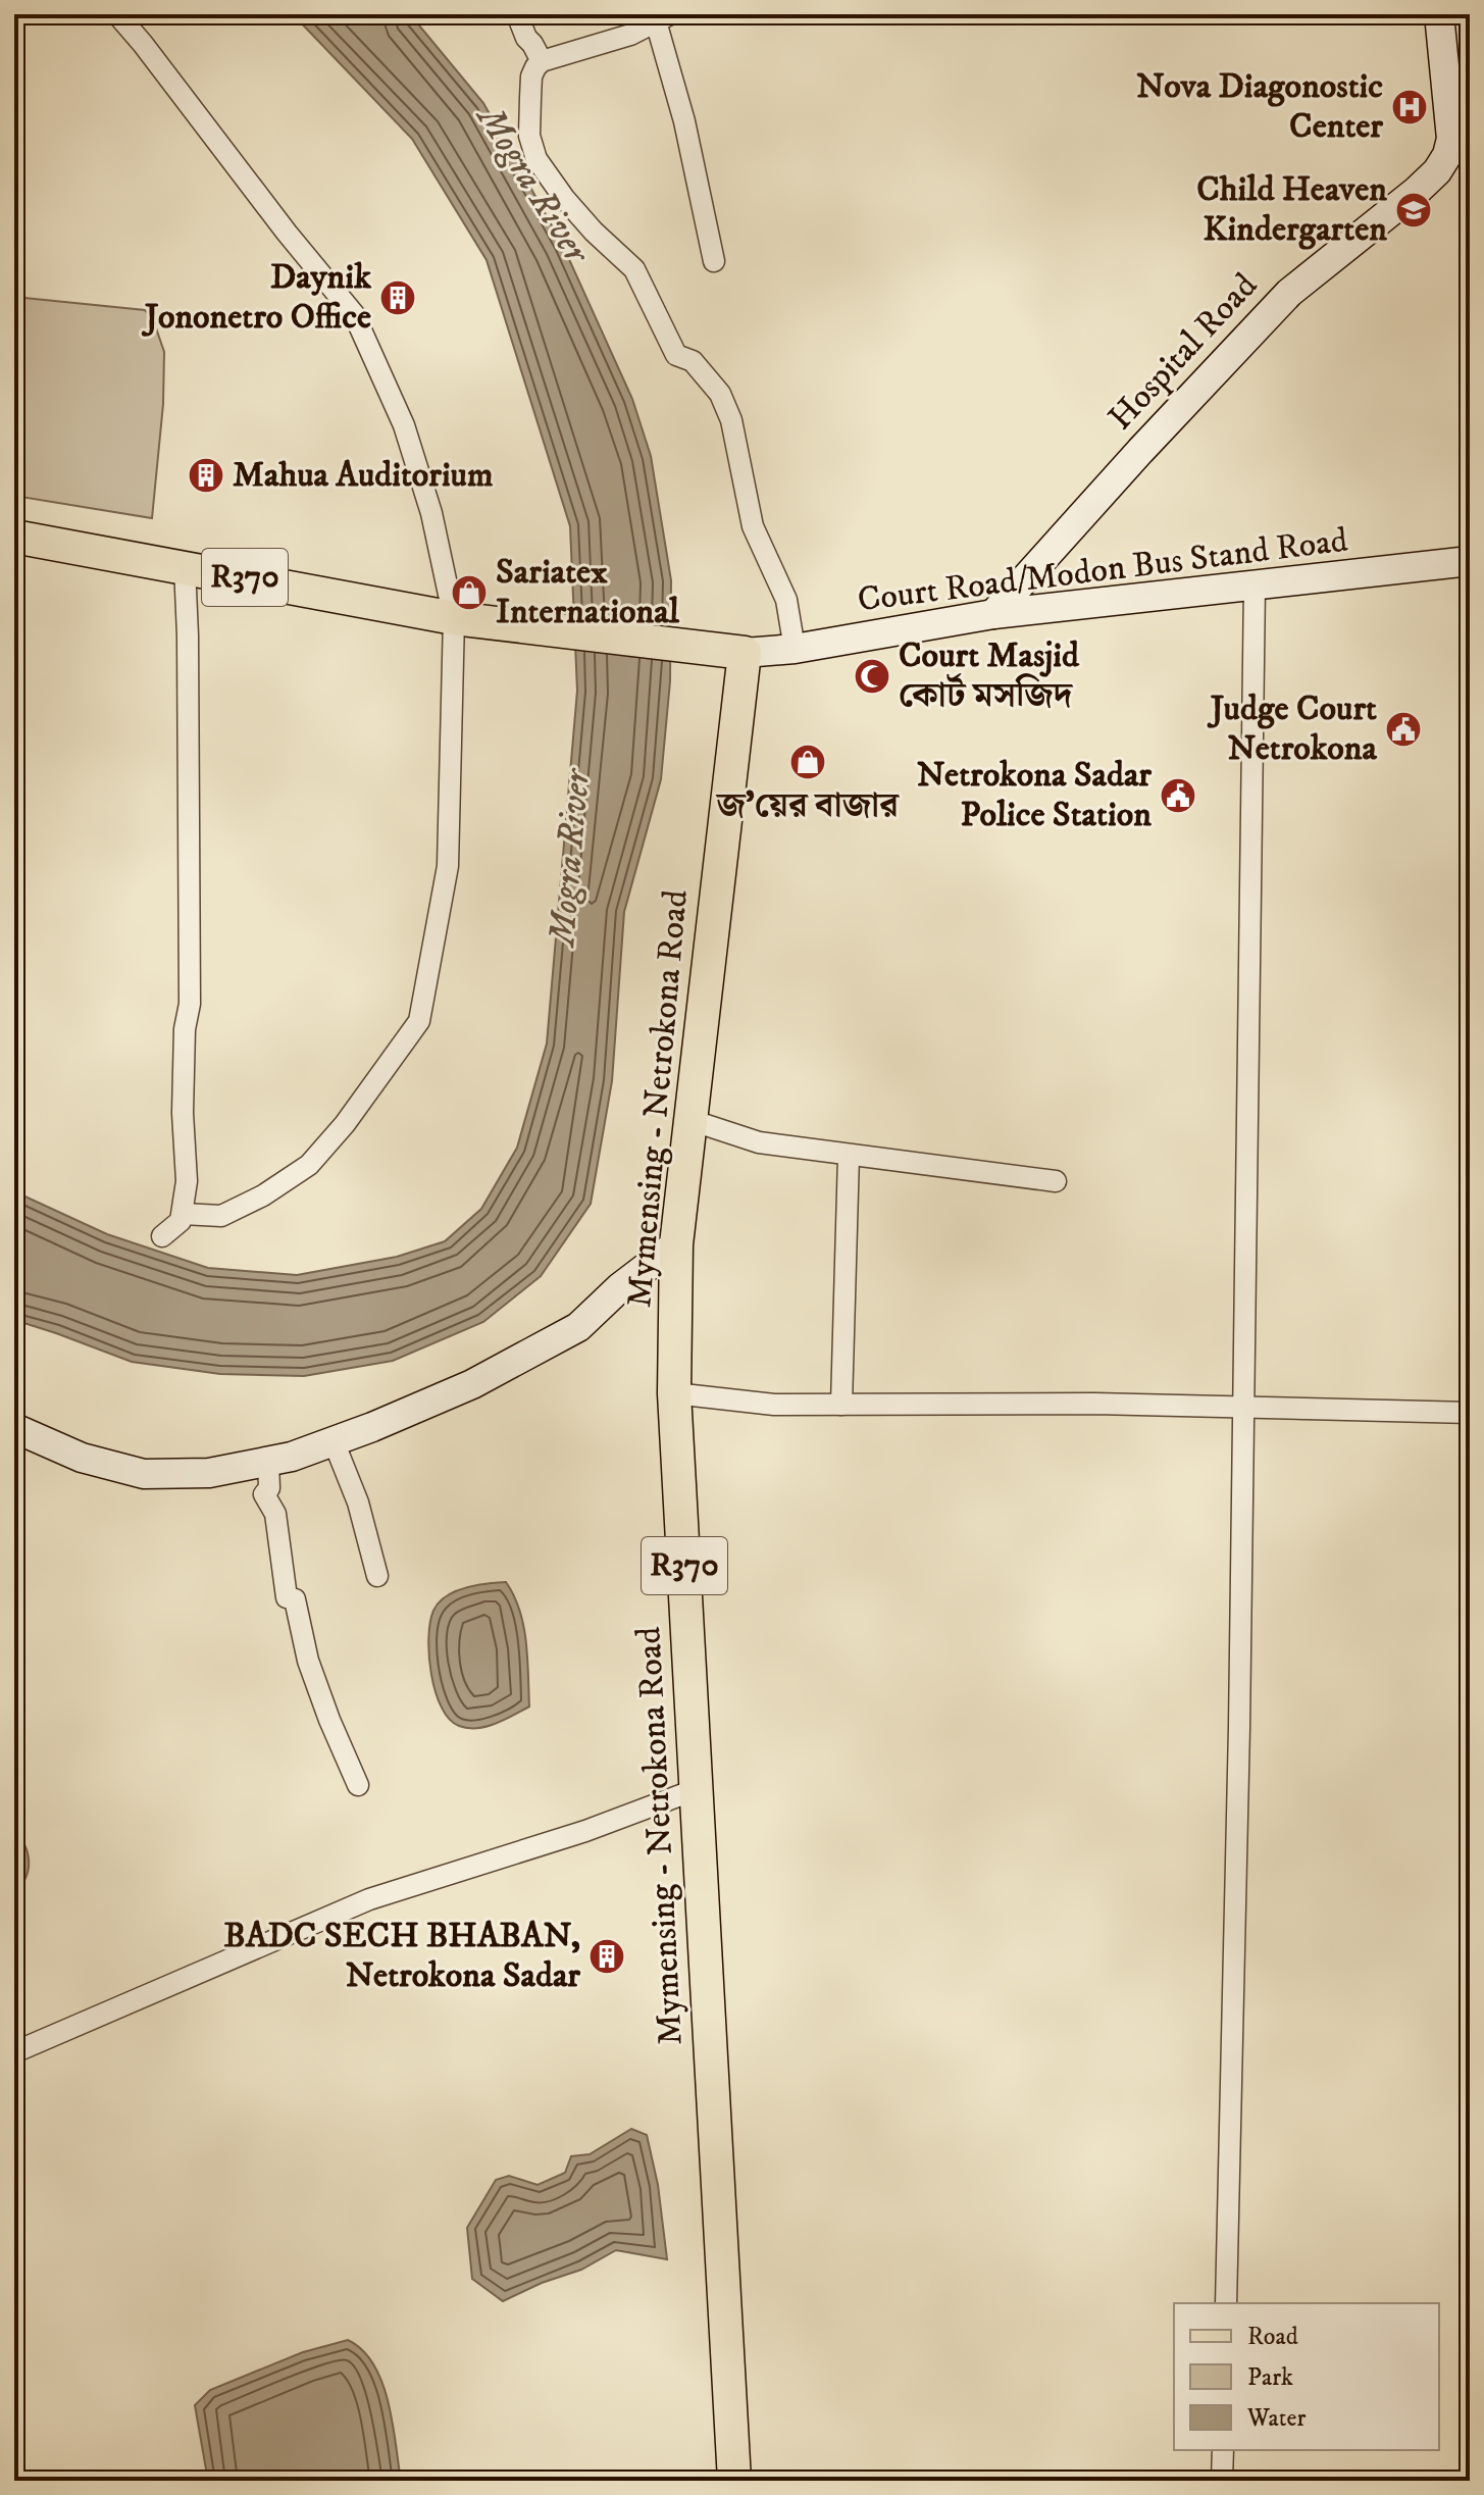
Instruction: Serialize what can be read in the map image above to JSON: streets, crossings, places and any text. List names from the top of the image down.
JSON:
{
  "streets": {
    "main road": ["R370", "Mymensing - Netrokona Road"],
    "street": ["Hospital Road", "Court Road/Modon Bus Stand Road"]
  },
  "crossings": [
    ["Hospital Road", "Court Road/Modon Bus Stand Road"],
    ["Court Road/Modon Bus Stand Road", "R370"],
    ["Court Road/Modon Bus Stand Road", "Mymensing - Netrokona Road"],
    ["R370", "Mymensing - Netrokona Road"]
  ],
  "water": ["Mogra River"],
  "places": {
    "hospital": ["Nova Diagonostic Center"],
    "school or university": ["Child Heaven Kindergarten"],
    "building": ["Daynik Jononetro Office", "Mahua Auditorium", "BADC SECH BHABAN, Netrokona Sadar"],
    "shop": ["Sariatex International", "জ'‌য়‌ের বাজার"],
    "mosque": ["Court Masjid কোর্ট মসজিদ"],
    "public building": ["Judge Court Netrokona", "Netrokona Sadar Police Station"]
  },
  "legend": ["Road", "Park", "Water"]
}
